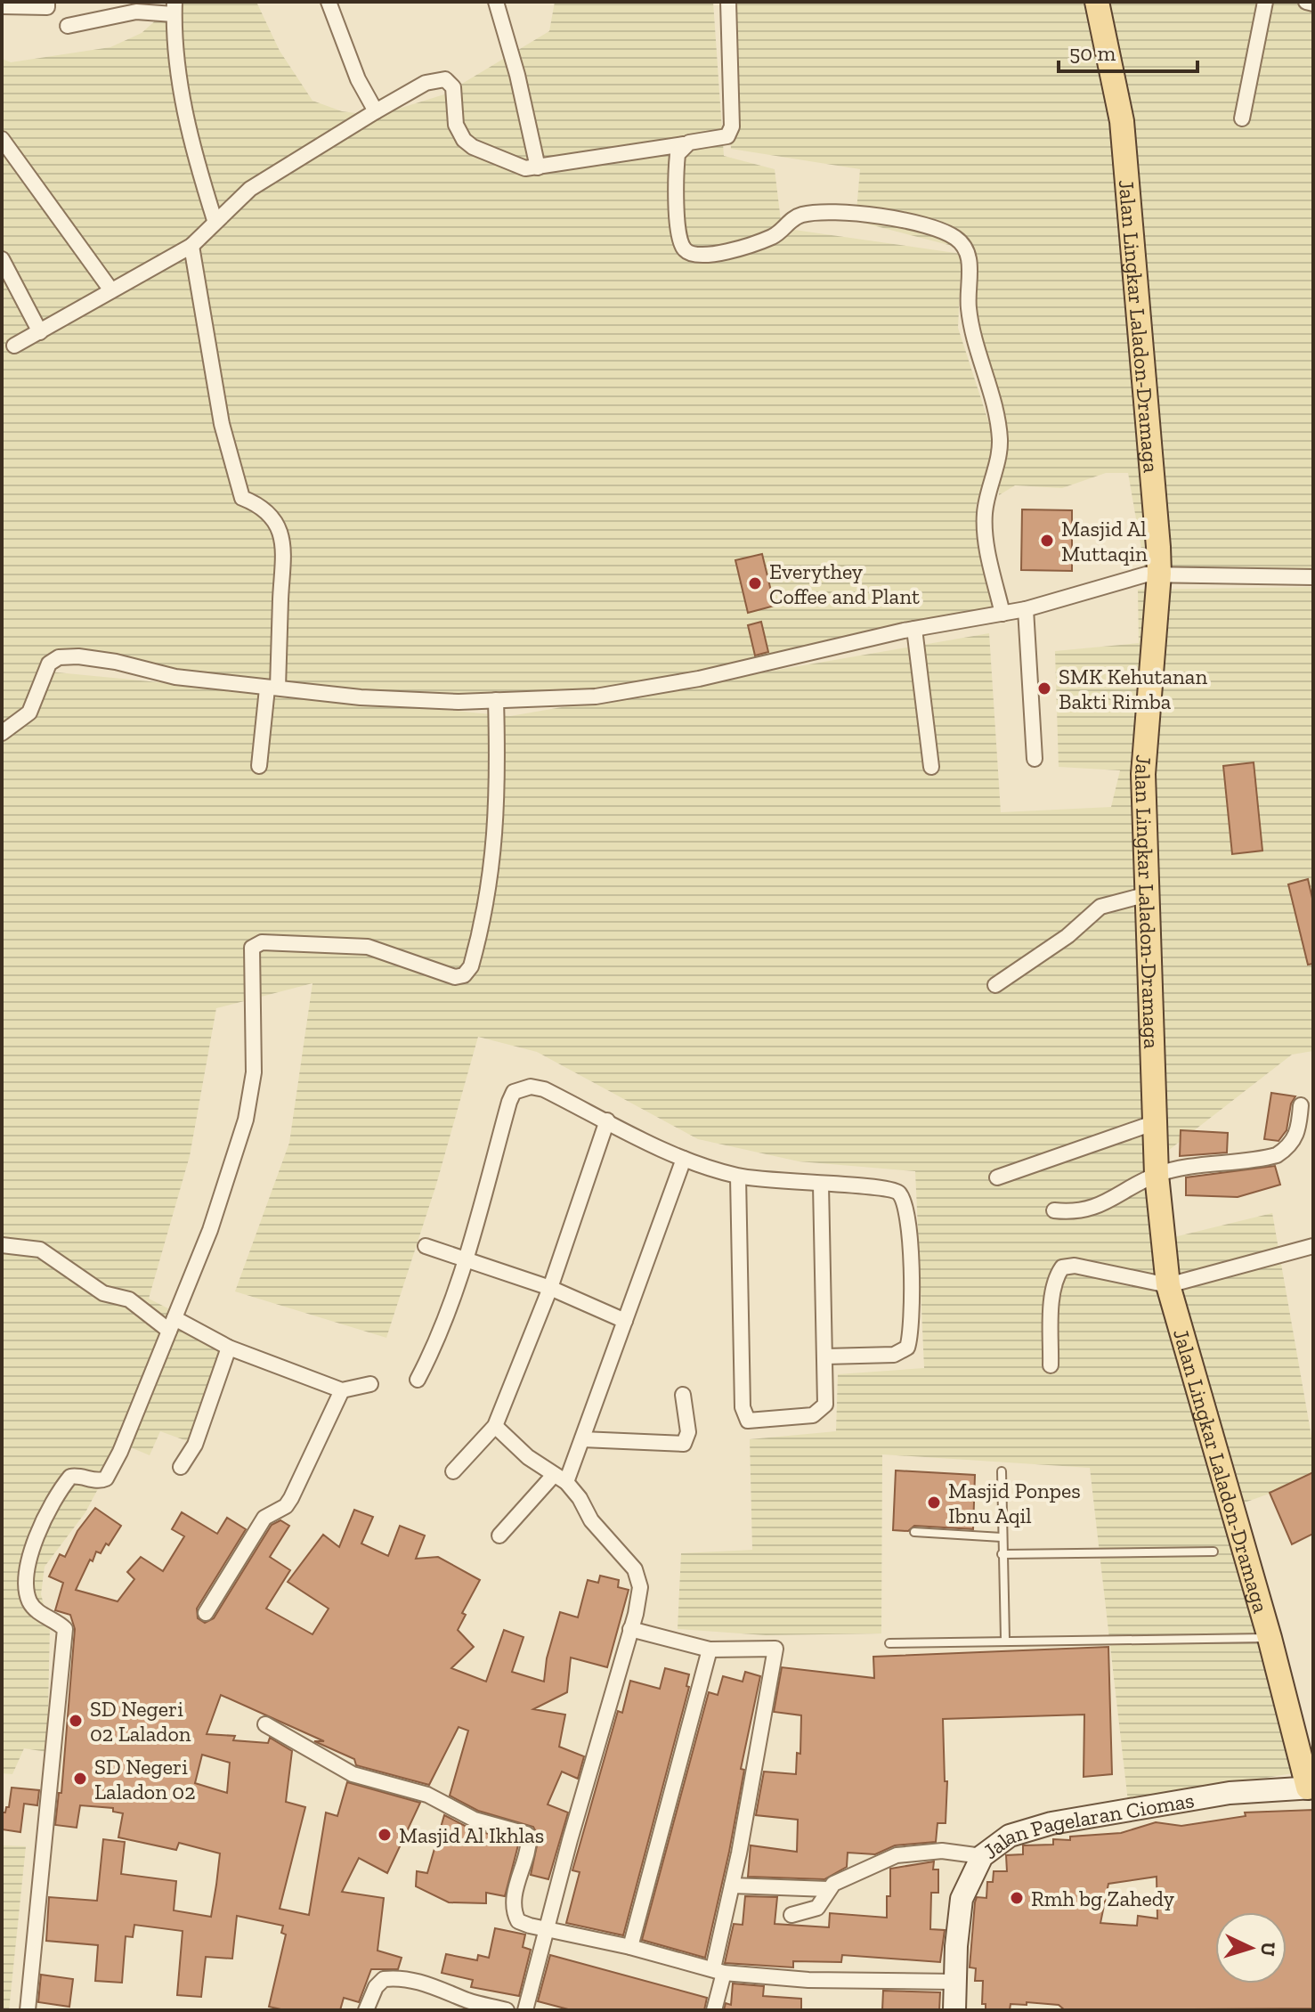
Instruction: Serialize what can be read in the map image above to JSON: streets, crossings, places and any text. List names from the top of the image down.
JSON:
{
  "streets": {
    "main road": ["Jalan Lingkar Laladon-Dramaga", "Jalan Pagelaran Ciomas"]
  },
  "crossings": [
    ["Jalan Lingkar Laladon-Dramaga", "Jalan Pagelaran Ciomas"]
  ],
  "places": [
    "Masjid Al Muttaqin",
    "Everythey Coffee and Plant",
    "SMK Kehutanan Bakti Rimba",
    "Masjid Ponpes Ibnu Aqil",
    "SD Negeri 02 Laladon",
    "SD Negeri Laladon 02",
    "Masjid Al Ikhlas",
    "Rmh bg Zahedy"
  ],
  "scale_bar": "50 m",
  "north": "right"
}
